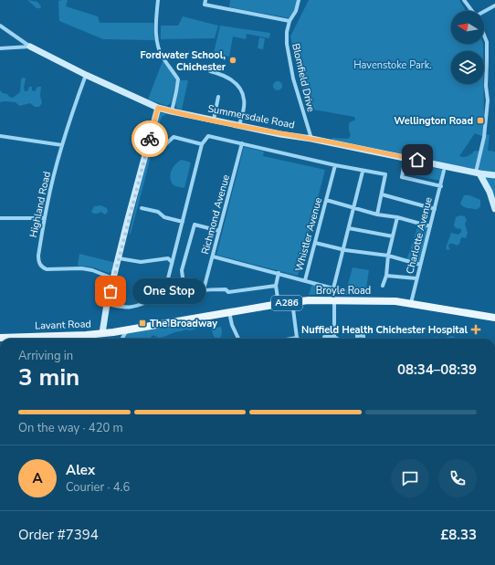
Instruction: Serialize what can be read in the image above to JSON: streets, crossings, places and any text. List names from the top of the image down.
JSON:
{
  "streets": {
    "main road": ["Broyle Road", "A286", "Lavant Road"],
    "street": [
      "Blomfield Drive",
      "Summersdale Road",
      "Highland Road",
      "Richmond Avenue",
      "Whistler Avenue",
      "Charlotte Avenue"
    ]
  },
  "crossings": [
    ["Blomfield Drive", "Summersdale Road"],
    ["Summersdale Road", "Highland Road"],
    ["Charlotte Avenue", "Broyle Road"],
    ["Broyle Road", "Lavant Road"]
  ],
  "parks": ["Havenstoke Park."],
  "places": {
    "other": ["Fordwater School, Chichester", "One Stop"],
    "transit": ["Wellington Road", "The Broadway"],
    "health": ["Nuffield Health Chichester Hospital"]
  },
  "north": "left",
  "page": {
    "bubble": "One Stop",
    "heading": ["3 min", "Arriving in", "08:34–08:39"],
    "panel": [
      "Alex",
      "Courier · 4.6",
      "Order #7394",
      "£8.33"
    ],
    "bar": "On the way · 420 m",
    "round": "A"
  }
}
